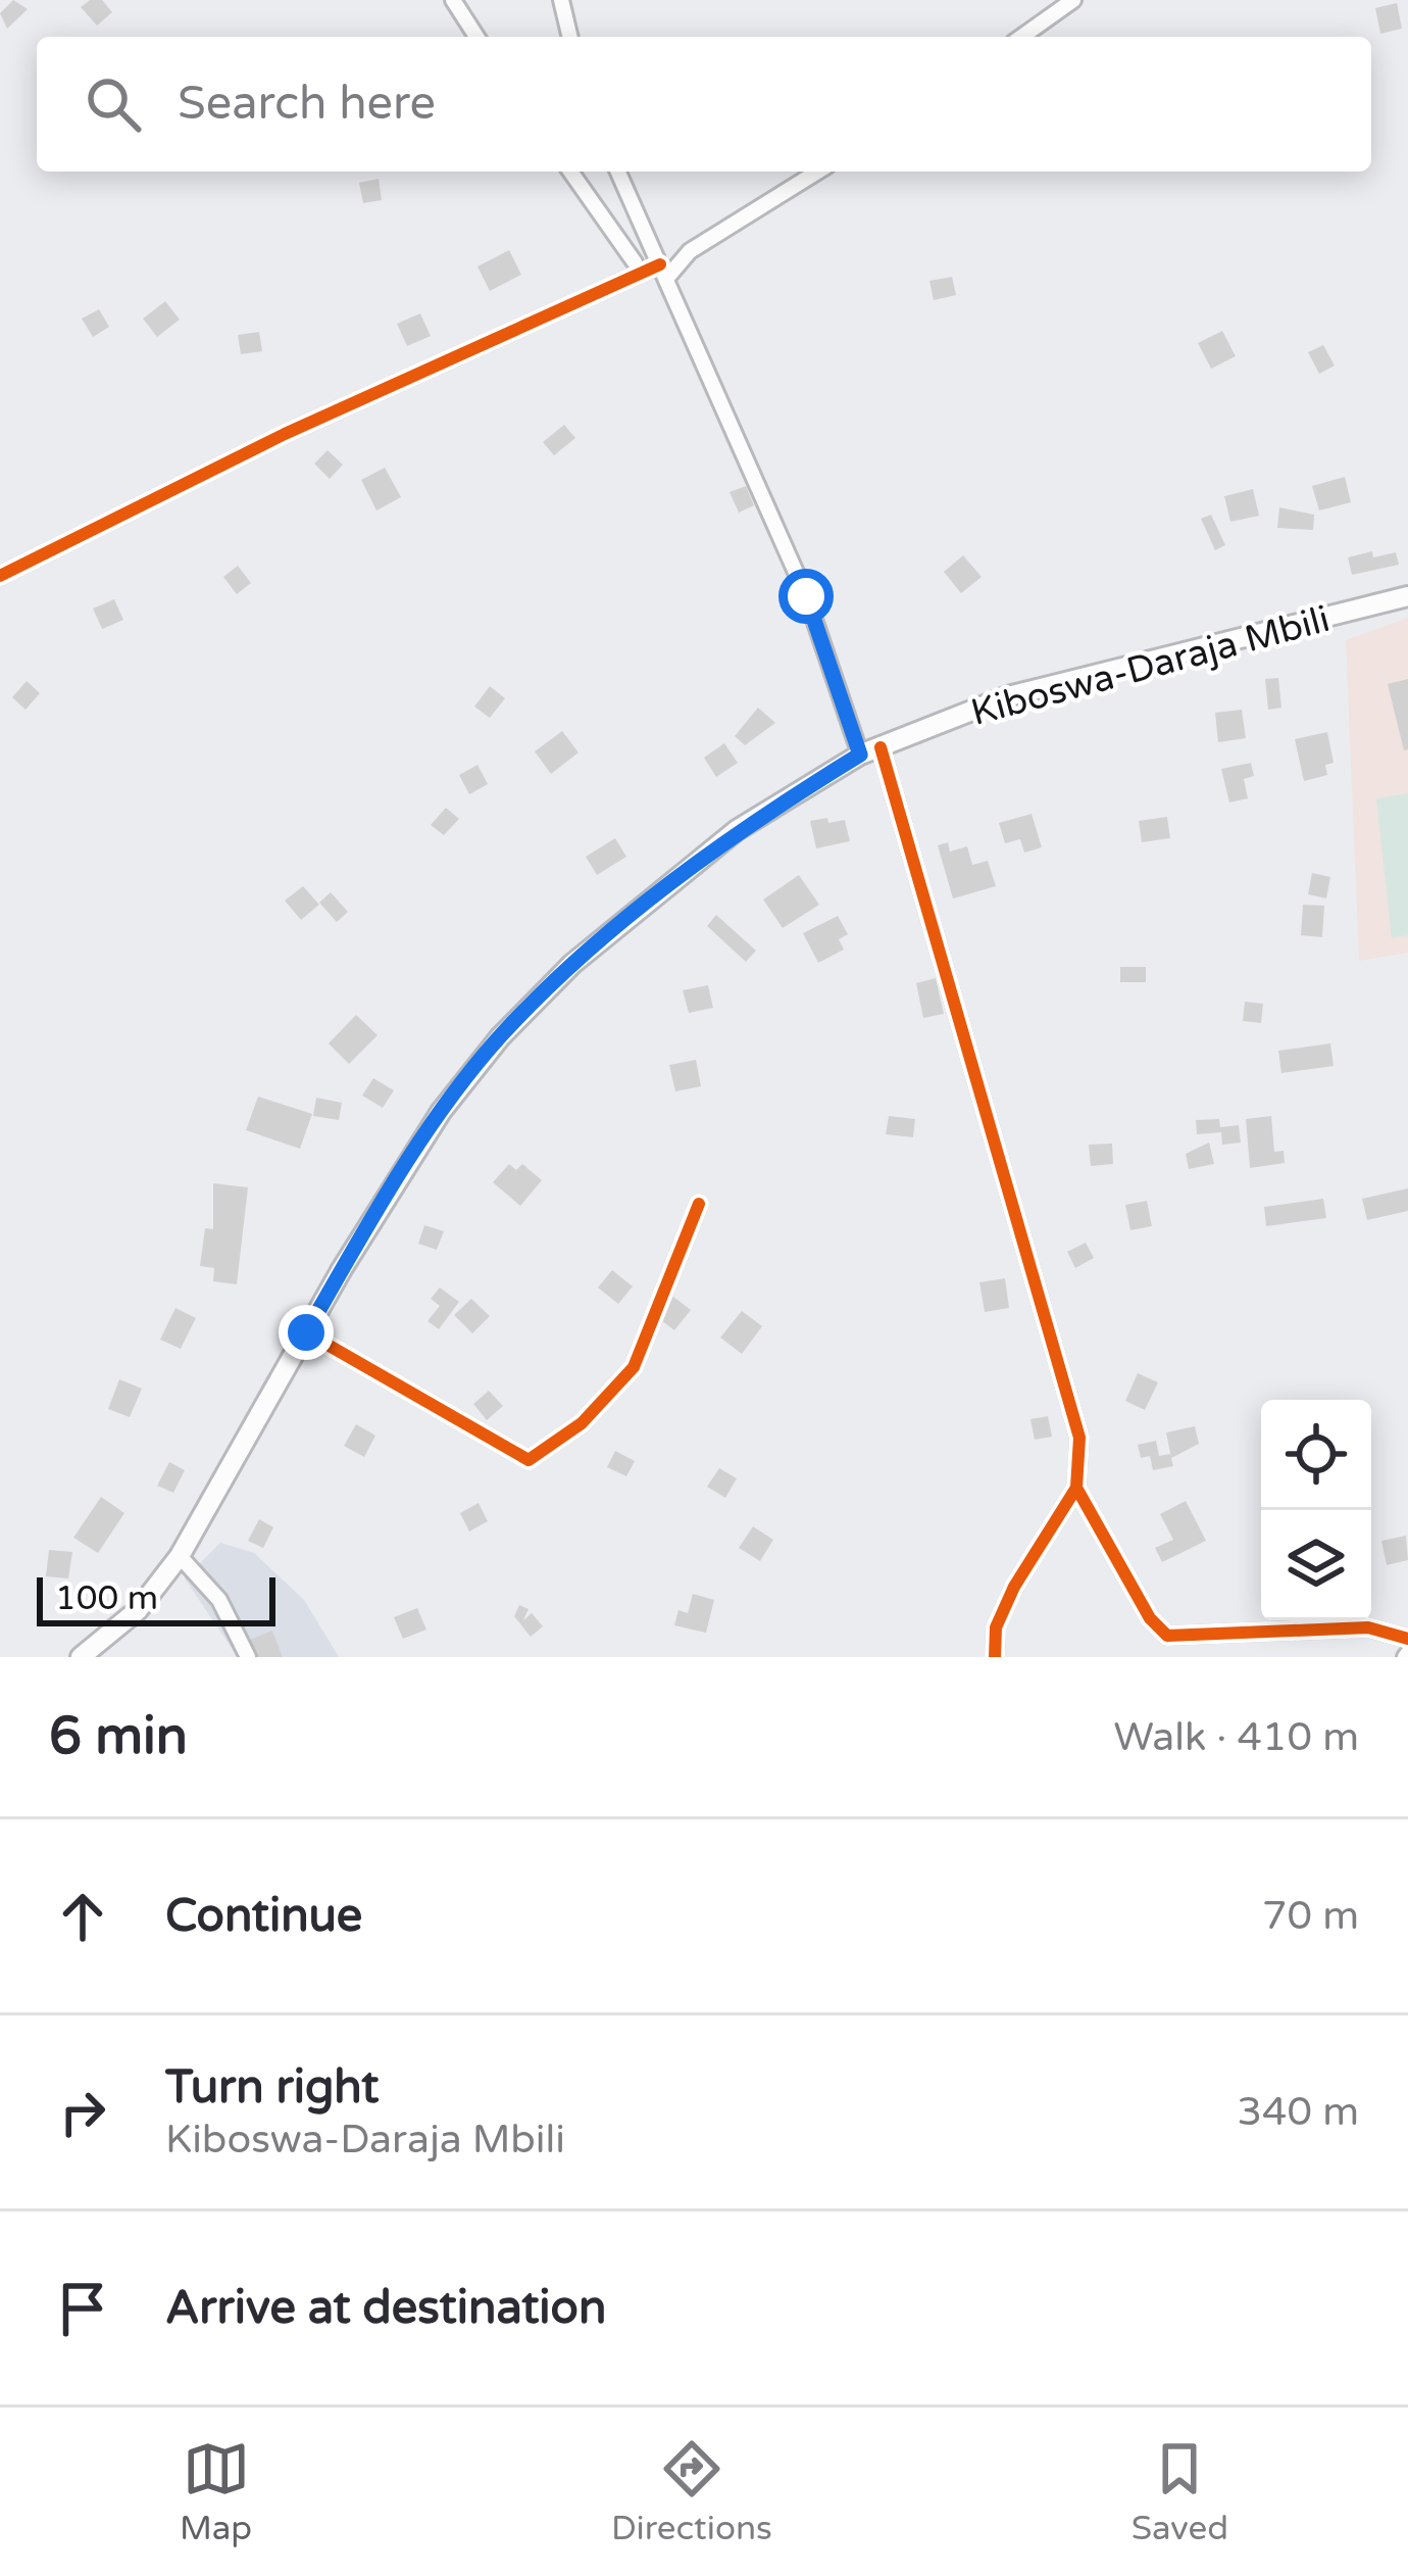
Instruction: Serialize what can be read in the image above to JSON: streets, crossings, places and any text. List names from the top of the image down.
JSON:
{
  "streets": {
    "main road": ["Kiboswa-Daraja Mbili"]
  },
  "scale_bar": "100 m",
  "page": {
    "search": "Search here",
    "scale": "100 m",
    "heading": ["6 min", "Walk · 410 m"],
    "list": [
      ["Continue", "70 m"],
      ["Turn right", "Kiboswa-Daraja Mbili", "340 m"],
      "Arrive at destination"
    ],
    "nav": ["Map", "Directions", "Saved"]
  }
}
